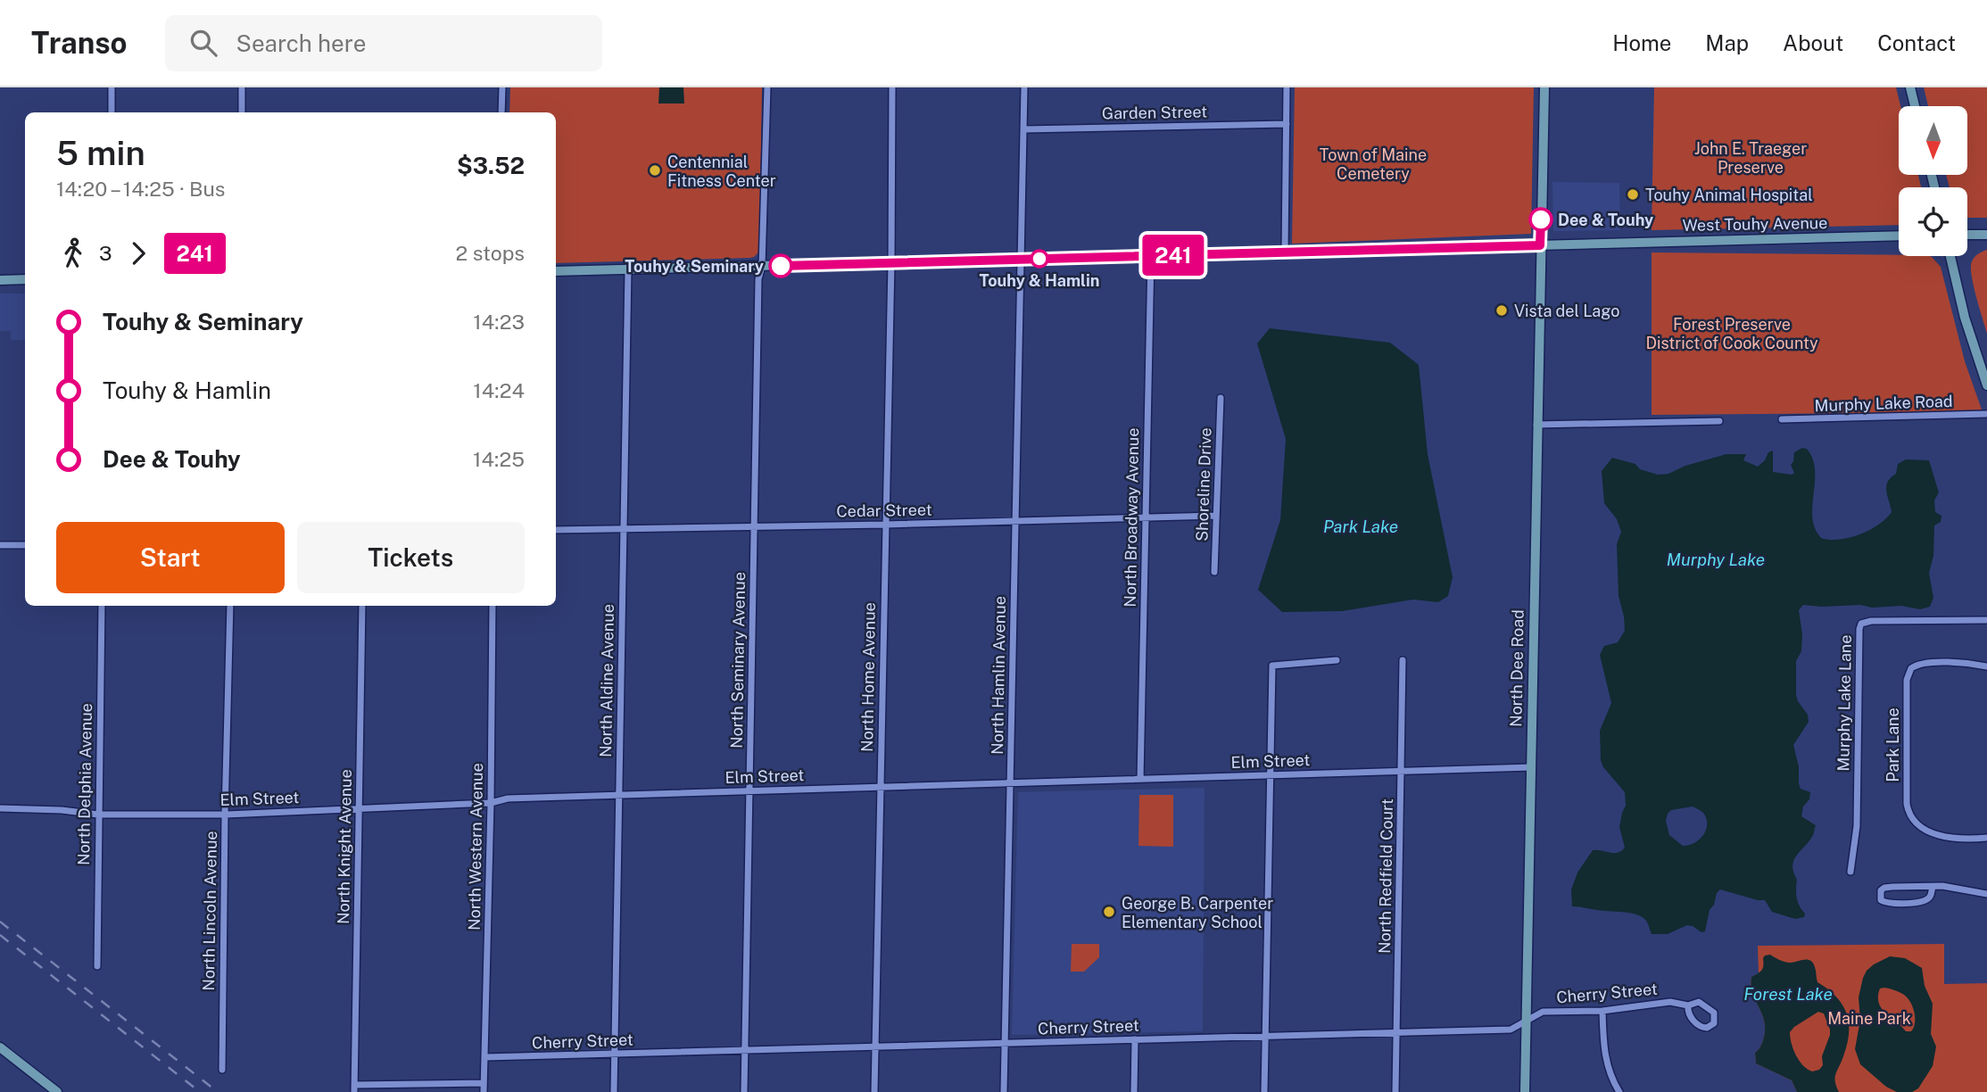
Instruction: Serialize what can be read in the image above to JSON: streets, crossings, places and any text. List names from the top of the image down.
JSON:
{
  "streets": {
    "main road": ["West Touhy Avenue", "North Dee Road"],
    "street": [
      "Garden Street",
      "Murphy Lake Road",
      "Shoreline Drive",
      "Cedar Street",
      "North Broadway Avenue",
      "North Seminary Avenue",
      "North Hamlin Avenue",
      "North Home Avenue",
      "North Aldine Avenue",
      "Murphy Lake Lane",
      "Park Lane",
      "Elm Street",
      "North Delphia Avenue",
      "North Knight Avenue",
      "North Western Avenue",
      "North Redfield Court",
      "North Lincoln Avenue",
      "Cherry Street"
    ]
  },
  "crossings": [
    ["Garden Street", "North Hamlin Avenue"],
    ["West Touhy Avenue", "North Broadway Avenue"],
    ["West Touhy Avenue", "North Seminary Avenue"],
    ["West Touhy Avenue", "North Dee Road"],
    ["West Touhy Avenue", "North Hamlin Avenue"],
    ["West Touhy Avenue", "North Home Avenue"],
    ["West Touhy Avenue", "North Aldine Avenue"],
    ["Shoreline Drive", "Cedar Street"],
    ["Cedar Street", "North Broadway Avenue"],
    ["Cedar Street", "North Seminary Avenue"],
    ["Cedar Street", "North Hamlin Avenue"],
    ["Cedar Street", "North Home Avenue"],
    ["Cedar Street", "North Aldine Avenue"],
    ["North Broadway Avenue", "Elm Street"],
    ["North Seminary Avenue", "Elm Street"],
    ["North Seminary Avenue", "Cherry Street"],
    ["North Dee Road", "Elm Street"],
    ["North Dee Road", "Cherry Street"],
    ["North Hamlin Avenue", "Elm Street"],
    ["North Hamlin Avenue", "Cherry Street"],
    ["North Home Avenue", "Elm Street"],
    ["North Home Avenue", "Cherry Street"],
    ["North Aldine Avenue", "Elm Street"],
    ["North Aldine Avenue", "Cherry Street"],
    ["Elm Street", "North Delphia Avenue"],
    ["Elm Street", "North Knight Avenue"],
    ["Elm Street", "North Western Avenue"],
    ["Elm Street", "North Redfield Court"],
    ["Elm Street", "North Lincoln Avenue"],
    ["North Western Avenue", "Cherry Street"],
    ["North Redfield Court", "Cherry Street"]
  ],
  "water": ["Park Lake", "Murphy Lake", "Forest Lake"],
  "parks": [
    "John E. Traeger Preserve",
    "Town of Maine Cemetery",
    "Forest Preserve District of Cook County",
    "Maine Park"
  ],
  "places": [
    "Centennial Fitness Center",
    "Touhy Animal Hospital",
    "Dee & Touhy",
    "Touhy & Hamlin",
    "Touhy & Seminary",
    "Vista del Lago",
    "George B. Carpenter Elementary School"
  ],
  "lines": ["bus line 241"],
  "north": "bottom",
  "page": {
    "header": "Transo",
    "search": "Search here",
    "nav": [
      "Home",
      "Map",
      "About",
      "Contact"
    ],
    "on_map": "241",
    "heading": ["5 min", "14:20 – 14:25 · Bus", "$3.52"],
    "legs": ["3", "241", "2 stops"],
    "list": [
      {
        "name": "Touhy & Seminary",
        "value": "14:23"
      },
      {
        "name": "Touhy & Hamlin",
        "value": "14:24"
      },
      {
        "name": "Dee & Touhy",
        "value": "14:25"
      }
    ],
    "buttons": ["Start", "Tickets"]
  }
}
